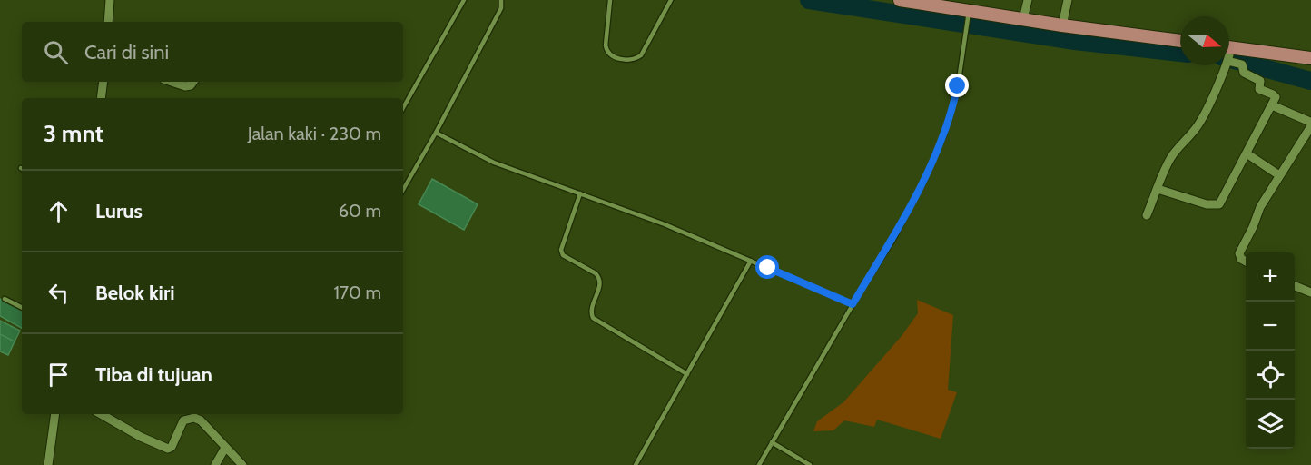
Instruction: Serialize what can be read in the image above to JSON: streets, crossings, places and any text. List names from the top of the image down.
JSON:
{
  "north": "right",
  "page": {
    "search": "Cari di sini",
    "heading": ["3 mnt", "Jalan kaki · 230 m"],
    "list": [
      ["Lurus", "60 m"],
      ["Belok kiri", "170 m"],
      "Tiba di tujuan"
    ],
    "map_buttons": ["+", "−"]
  }
}
